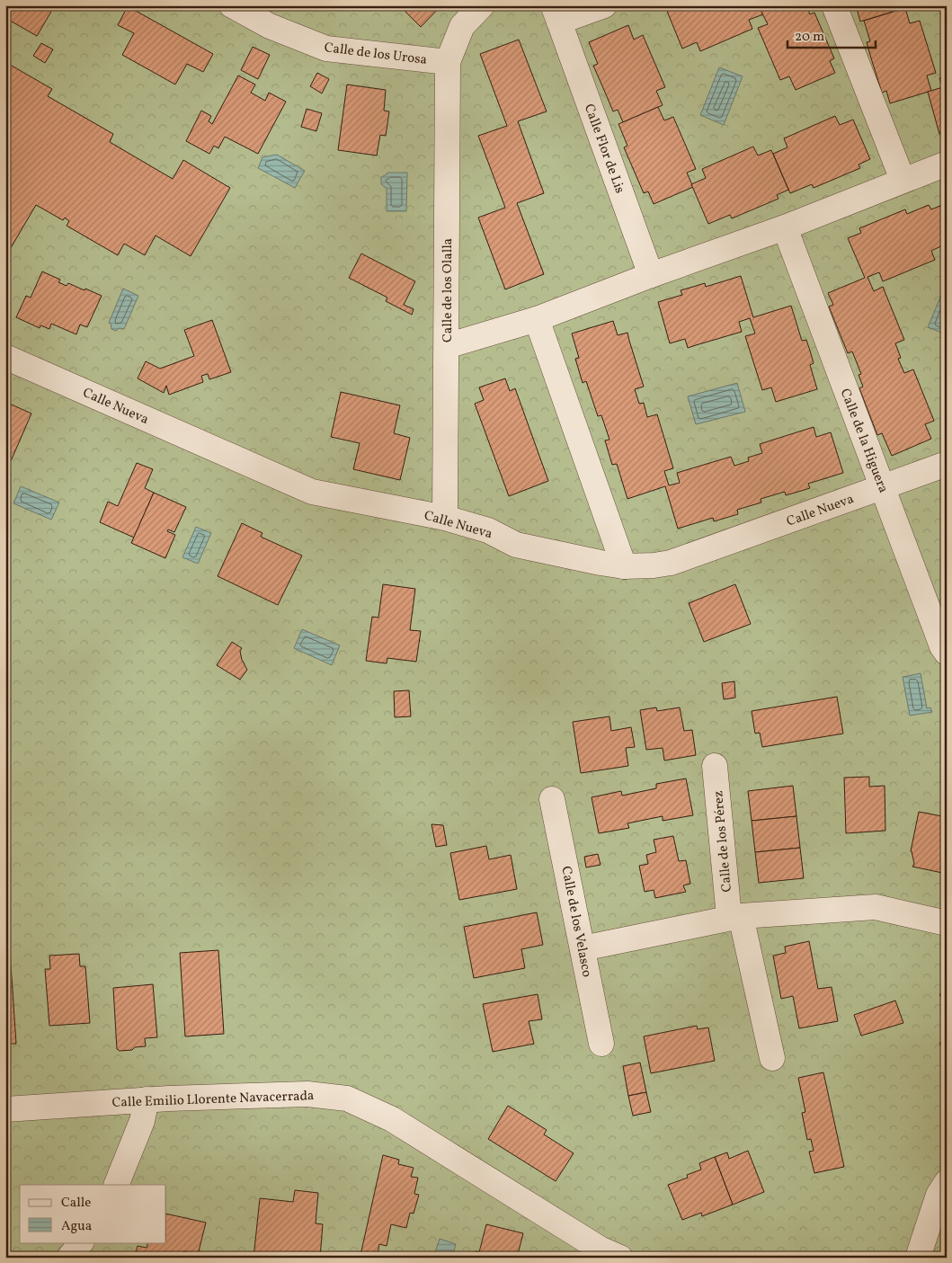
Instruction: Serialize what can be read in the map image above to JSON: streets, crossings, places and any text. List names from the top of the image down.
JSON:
{
  "streets": {
    "street": [
      "Calle de los Urosa",
      "Calle Flor de Lis",
      "Calle de los Olalla",
      "Calle Nueva",
      "Calle de la Higuera",
      "Calle de los Pérez",
      "Calle de los Velasco",
      "Calle Emilio Llorente Navacerrada"
    ]
  },
  "crossings": [
    ["Calle de los Urosa", "Calle de los Olalla"],
    ["Calle de los Olalla", "Calle Nueva"],
    ["Calle Nueva", "Calle de la Higuera"]
  ],
  "legend": ["Calle", "Agua"],
  "scale_bar": "20 m"
}
